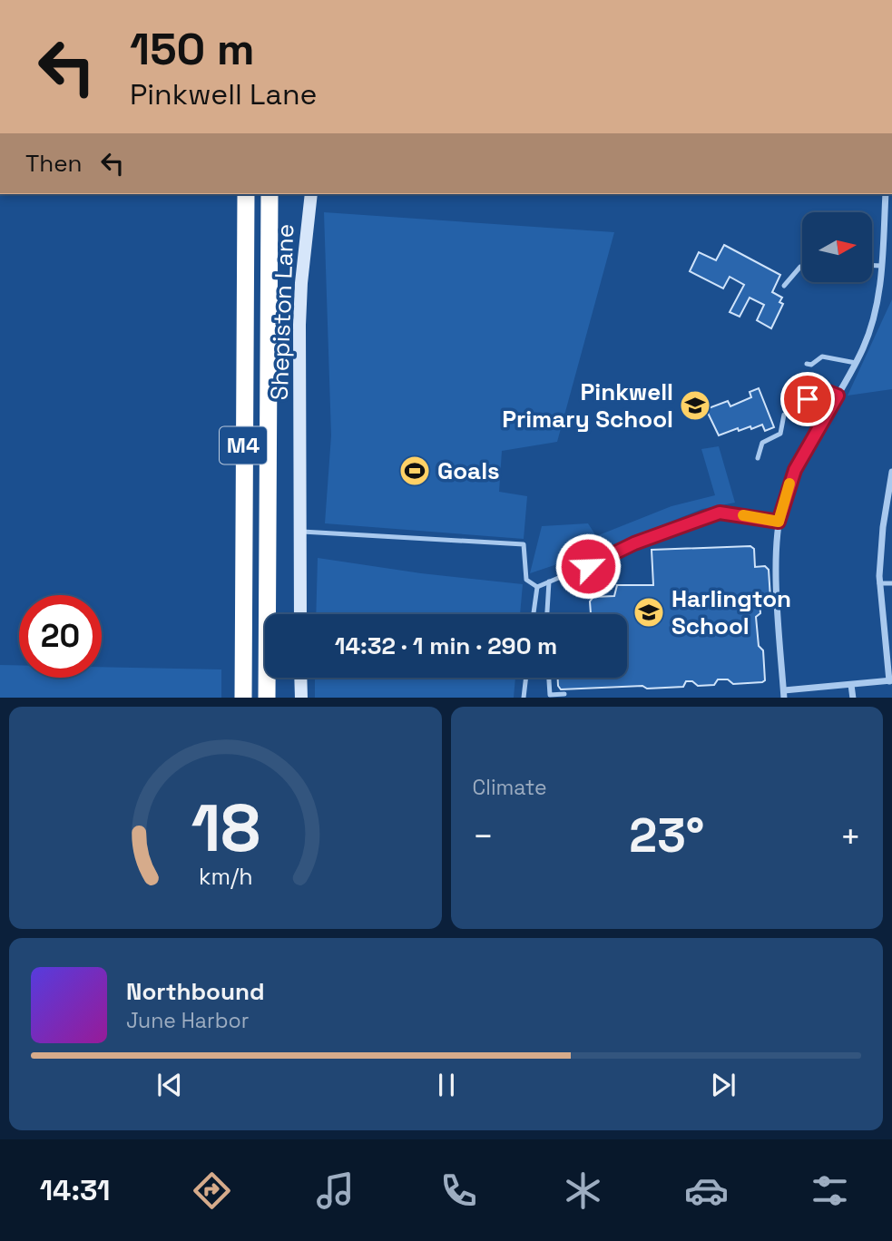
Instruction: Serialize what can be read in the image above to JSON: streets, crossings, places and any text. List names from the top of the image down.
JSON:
{
  "streets": {
    "highway": ["M4"],
    "street": ["Shepiston Lane"]
  },
  "places": {
    "school or university": ["Pinkwell Primary School", "Harlington School"],
    "sports": ["Goals"]
  },
  "north": "right",
  "page": {
    "turn": ["150 m", "Pinkwell Lane"],
    "then": "Then",
    "limit": "20",
    "trip": "14:32 · 1 min · 290 m",
    "tile": "Climate",
    "heat": ["−", "23°", "+"],
    "song": ["Northbound", "June Harbor"],
    "tabs": "14:31",
    "gauge": ["18", "km/h"]
  }
}
